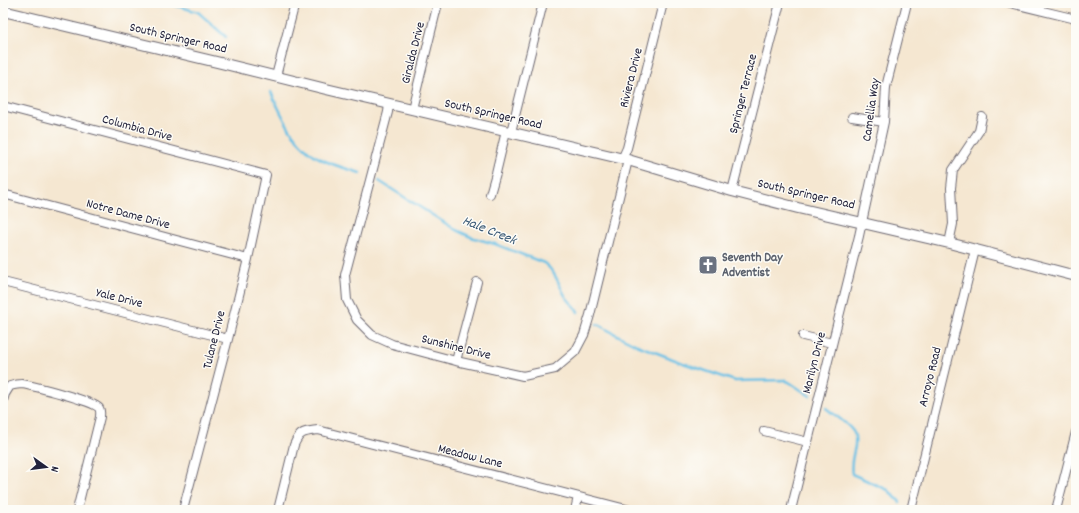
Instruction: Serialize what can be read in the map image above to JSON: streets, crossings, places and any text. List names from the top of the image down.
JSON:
{
  "streets": {
    "street": [
      "South Springer Road",
      "Giralda Drive",
      "Riviera Drive",
      "Springer Terrace",
      "Camellia Way",
      "Columbia Drive",
      "Notre Dame Drive",
      "Yale Drive",
      "Tulane Drive",
      "Sunshine Drive",
      "Marilyn Drive",
      "Arroyo Road",
      "Meadow Lane"
    ]
  },
  "crossings": [
    ["South Springer Road", "Giralda Drive"],
    ["South Springer Road", "Riviera Drive"],
    ["South Springer Road", "Springer Terrace"],
    ["South Springer Road", "Camellia Way"],
    ["South Springer Road", "Sunshine Drive"],
    ["South Springer Road", "Marilyn Drive"],
    ["South Springer Road", "Arroyo Road"],
    ["Riviera Drive", "Sunshine Drive"],
    ["Camellia Way", "Marilyn Drive"],
    ["Columbia Drive", "Tulane Drive"],
    ["Notre Dame Drive", "Tulane Drive"],
    ["Yale Drive", "Tulane Drive"]
  ],
  "water": ["Hale Creek"],
  "places": {
    "church": ["Seventh Day Adventist"]
  },
  "north": "right"
}
